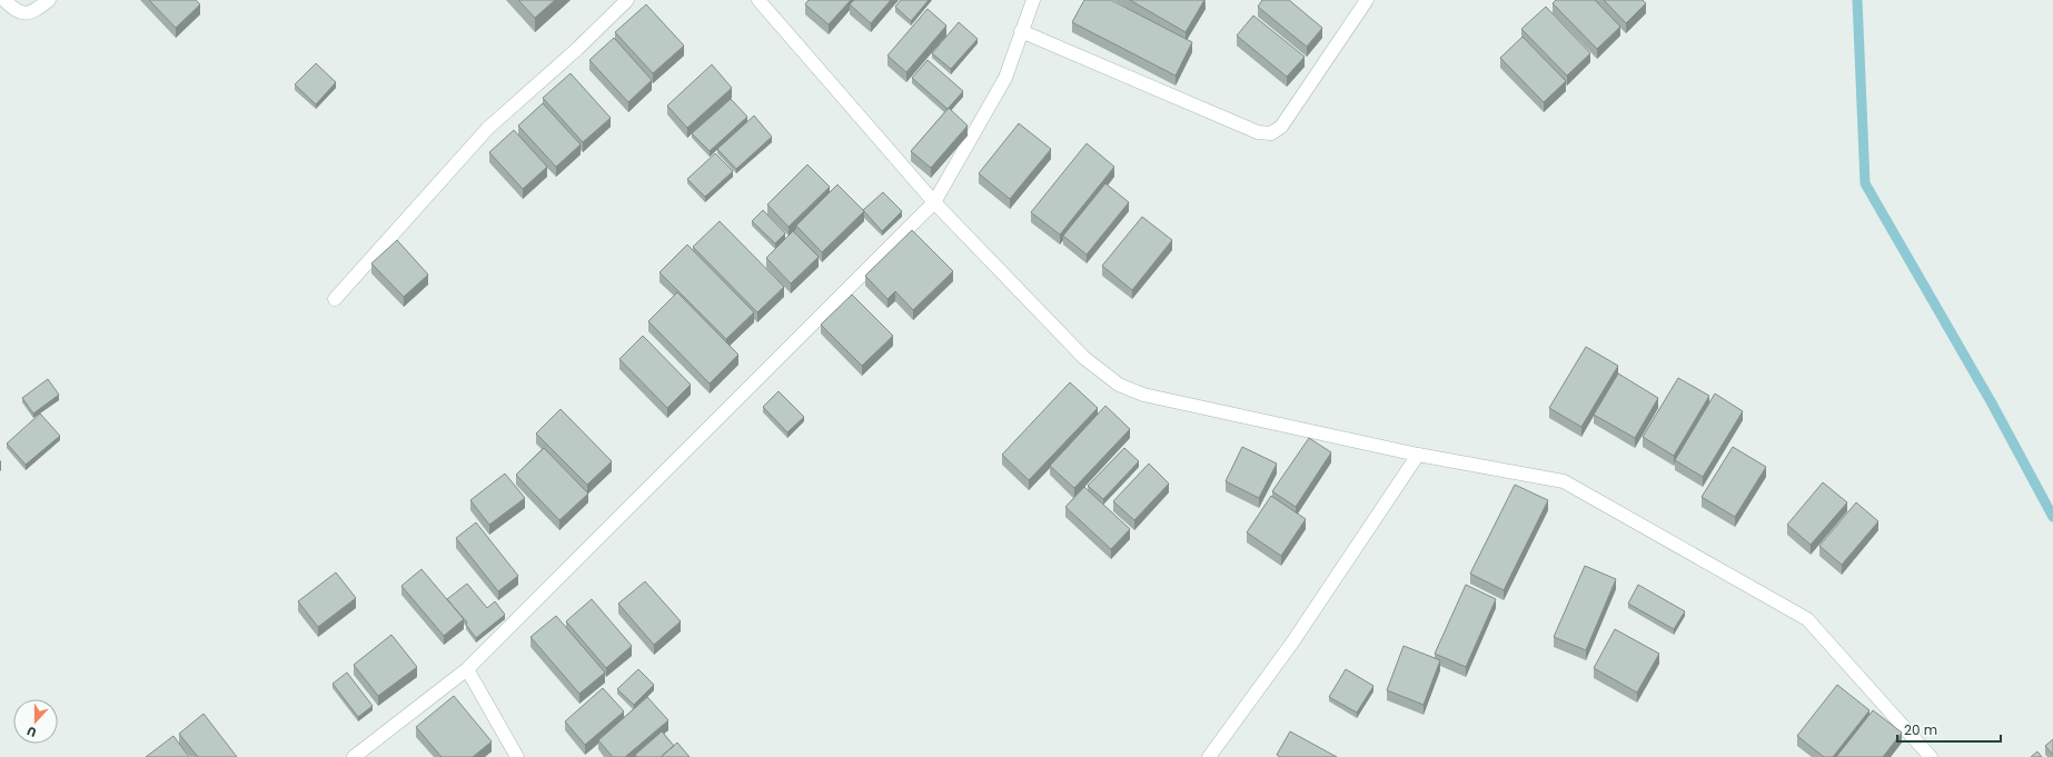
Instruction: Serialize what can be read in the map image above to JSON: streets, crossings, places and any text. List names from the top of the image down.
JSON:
{
  "scale_bar": "20 m",
  "north": "bottom"
}
